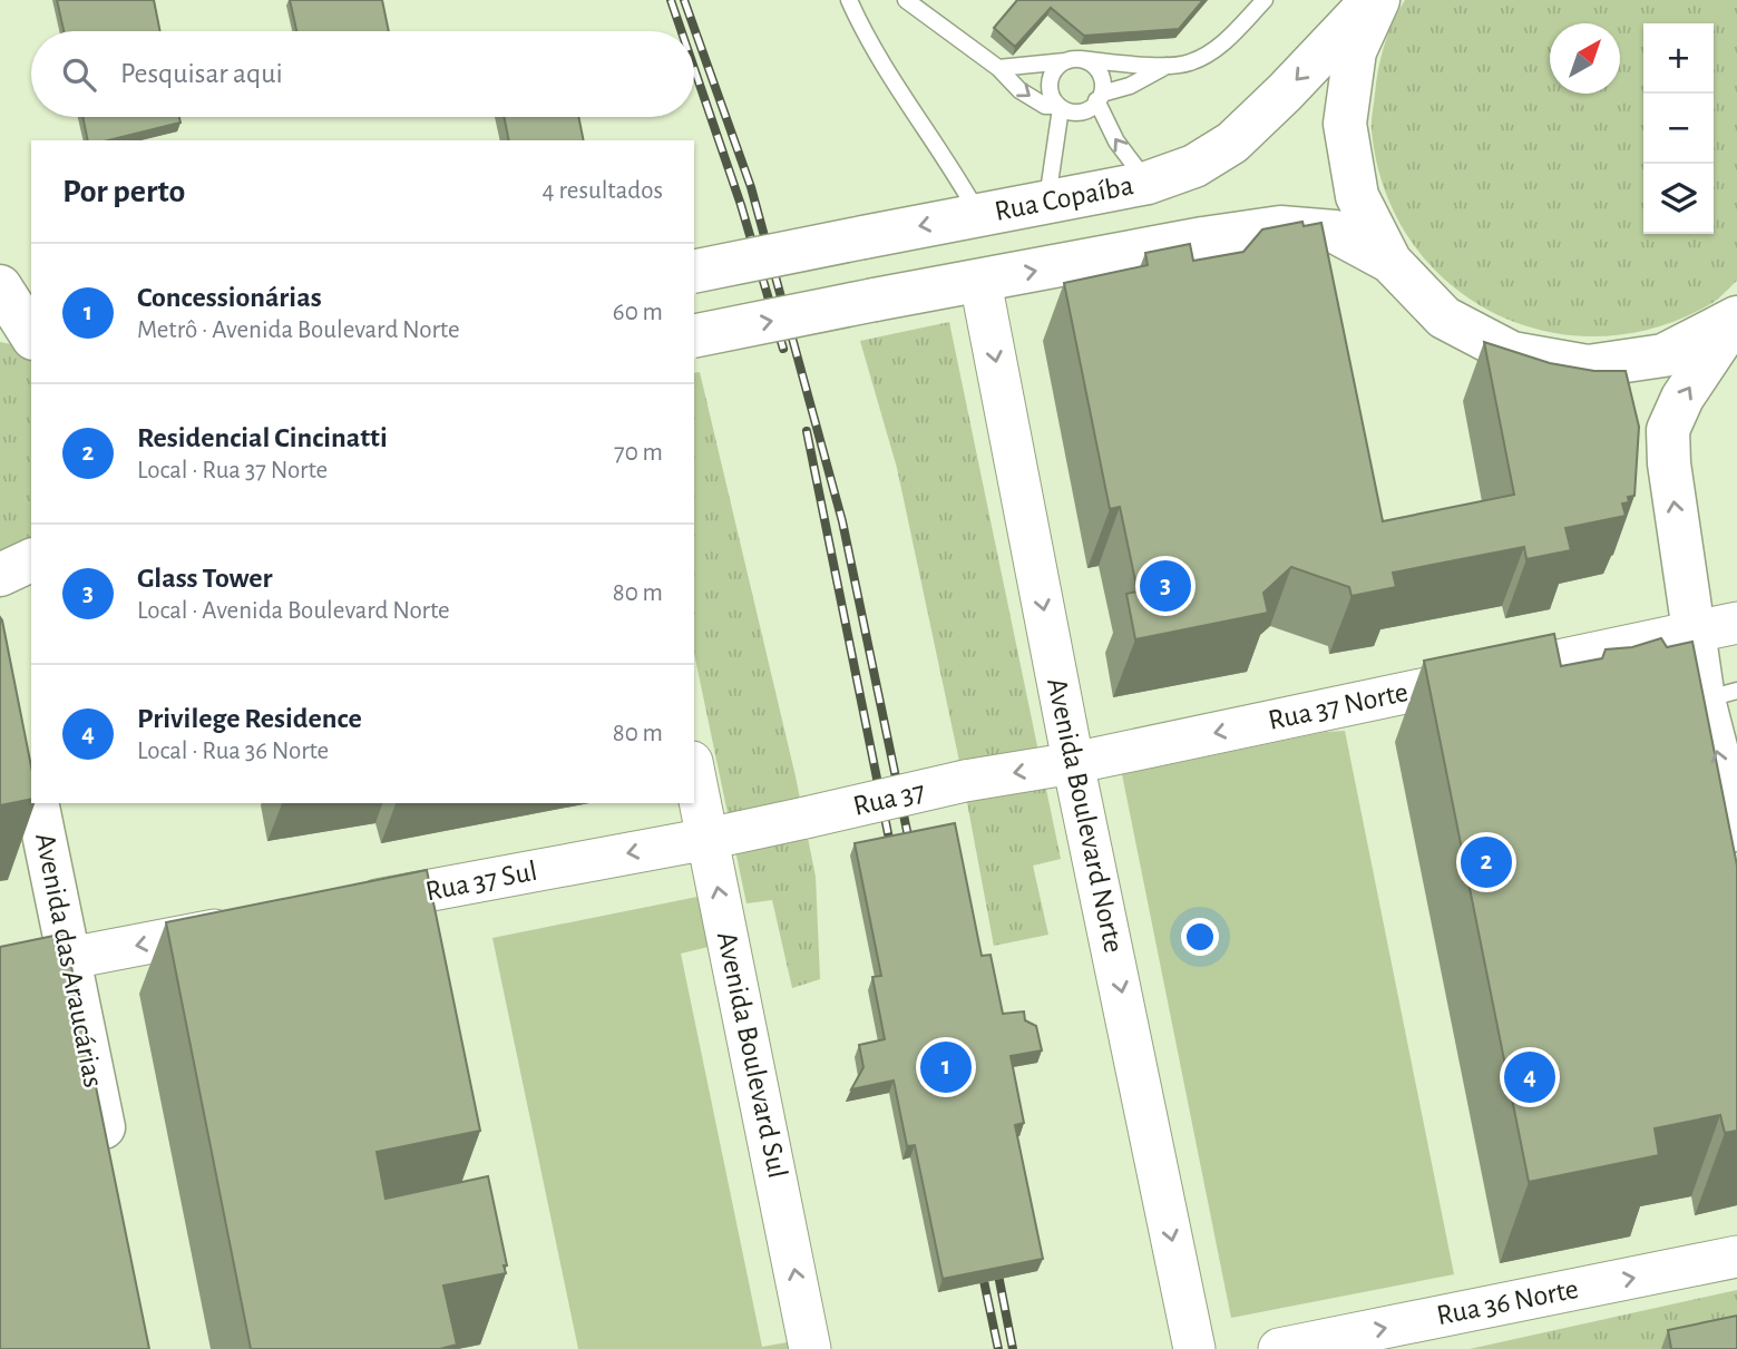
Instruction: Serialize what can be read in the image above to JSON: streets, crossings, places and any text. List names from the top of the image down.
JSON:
{
  "streets": {
    "main road": ["Rua Copaíba", "Avenida das Araucárias"],
    "street": [
      "Rua 37 Norte",
      "Rua 37",
      "Avenida Boulevard Norte",
      "Rua 37 Sul",
      "Avenida Boulevard Sul",
      "Rua 36 Norte"
    ]
  },
  "crossings": [
    ["Rua 37 Norte", "Rua 37"],
    ["Rua 37 Norte", "Avenida Boulevard Norte"],
    ["Rua 37", "Avenida Boulevard Norte"],
    ["Rua 37", "Rua 37 Sul"],
    ["Rua 37", "Avenida Boulevard Sul"],
    ["Rua 37 Sul", "Avenida Boulevard Sul"]
  ],
  "one_way": [
    "Rua 37 Norte",
    "Rua 37",
    "Avenida Boulevard Norte",
    "Rua 37 Sul",
    "Avenida Boulevard Sul",
    "Rua 36 Norte"
  ],
  "north": "top right",
  "page": {
    "map_buttons": ["+", "−"],
    "search": "Pesquisar aqui",
    "heading": ["Por perto", "4 resultados"],
    "list": [
      {
        "mark": "1",
        "name": "Concessionárias",
        "note": "Metrô · Avenida Boulevard Norte",
        "value": "60 m"
      },
      {
        "mark": "2",
        "name": "Residencial Cincinatti",
        "note": "Local · Rua 37 Norte",
        "value": "70 m"
      },
      {
        "mark": "3",
        "name": "Glass Tower",
        "note": "Local · Avenida Boulevard Norte",
        "value": "80 m"
      },
      {
        "mark": "4",
        "name": "Privilege Residence",
        "note": "Local · Rua 36 Norte",
        "value": "80 m"
      }
    ],
    "pins": [
      "3",
      "2",
      "1",
      "4"
    ]
  }
}
